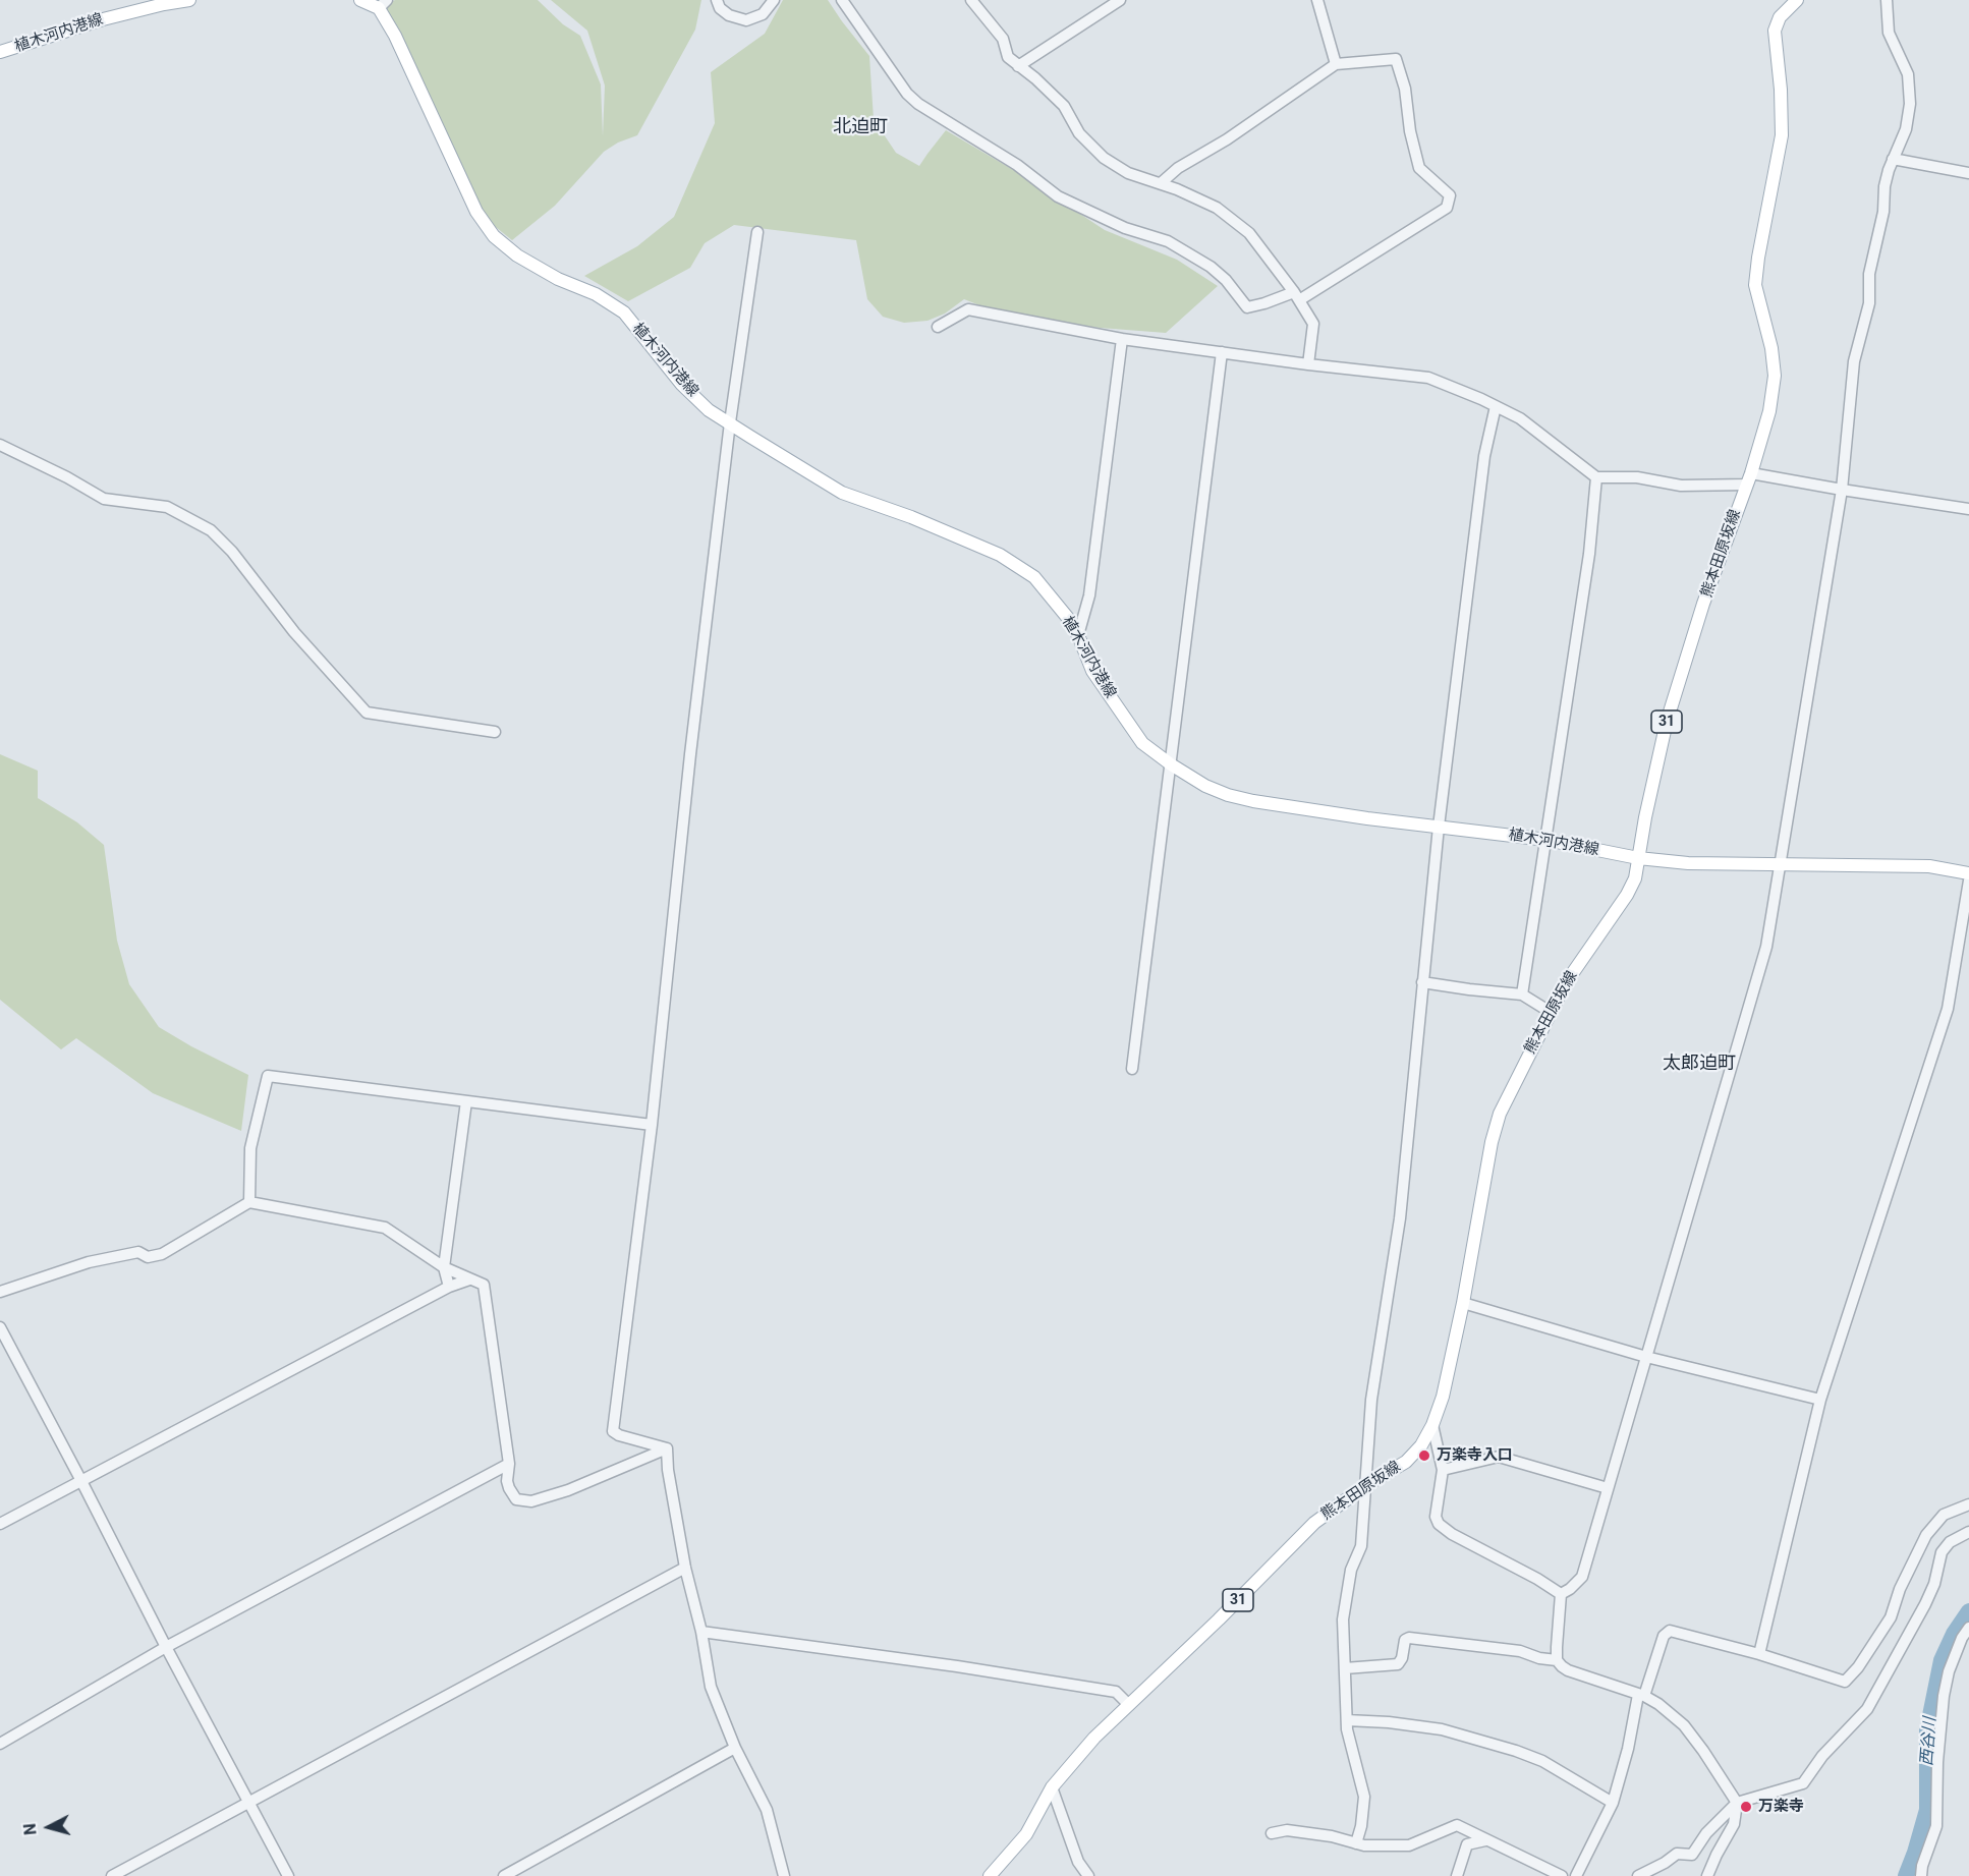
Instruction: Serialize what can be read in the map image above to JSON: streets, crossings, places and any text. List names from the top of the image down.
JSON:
{
  "streets": {
    "main road": ["植木河内港線", "熊本田原坂線", "31"]
  },
  "crossings": [
    ["植木河内港線", "熊本田原坂線"]
  ],
  "districts": ["北迫町", "太郎迫町"],
  "water": ["西谷川"],
  "places": ["万楽寺入口", "万楽寺"],
  "north": "left"
}
